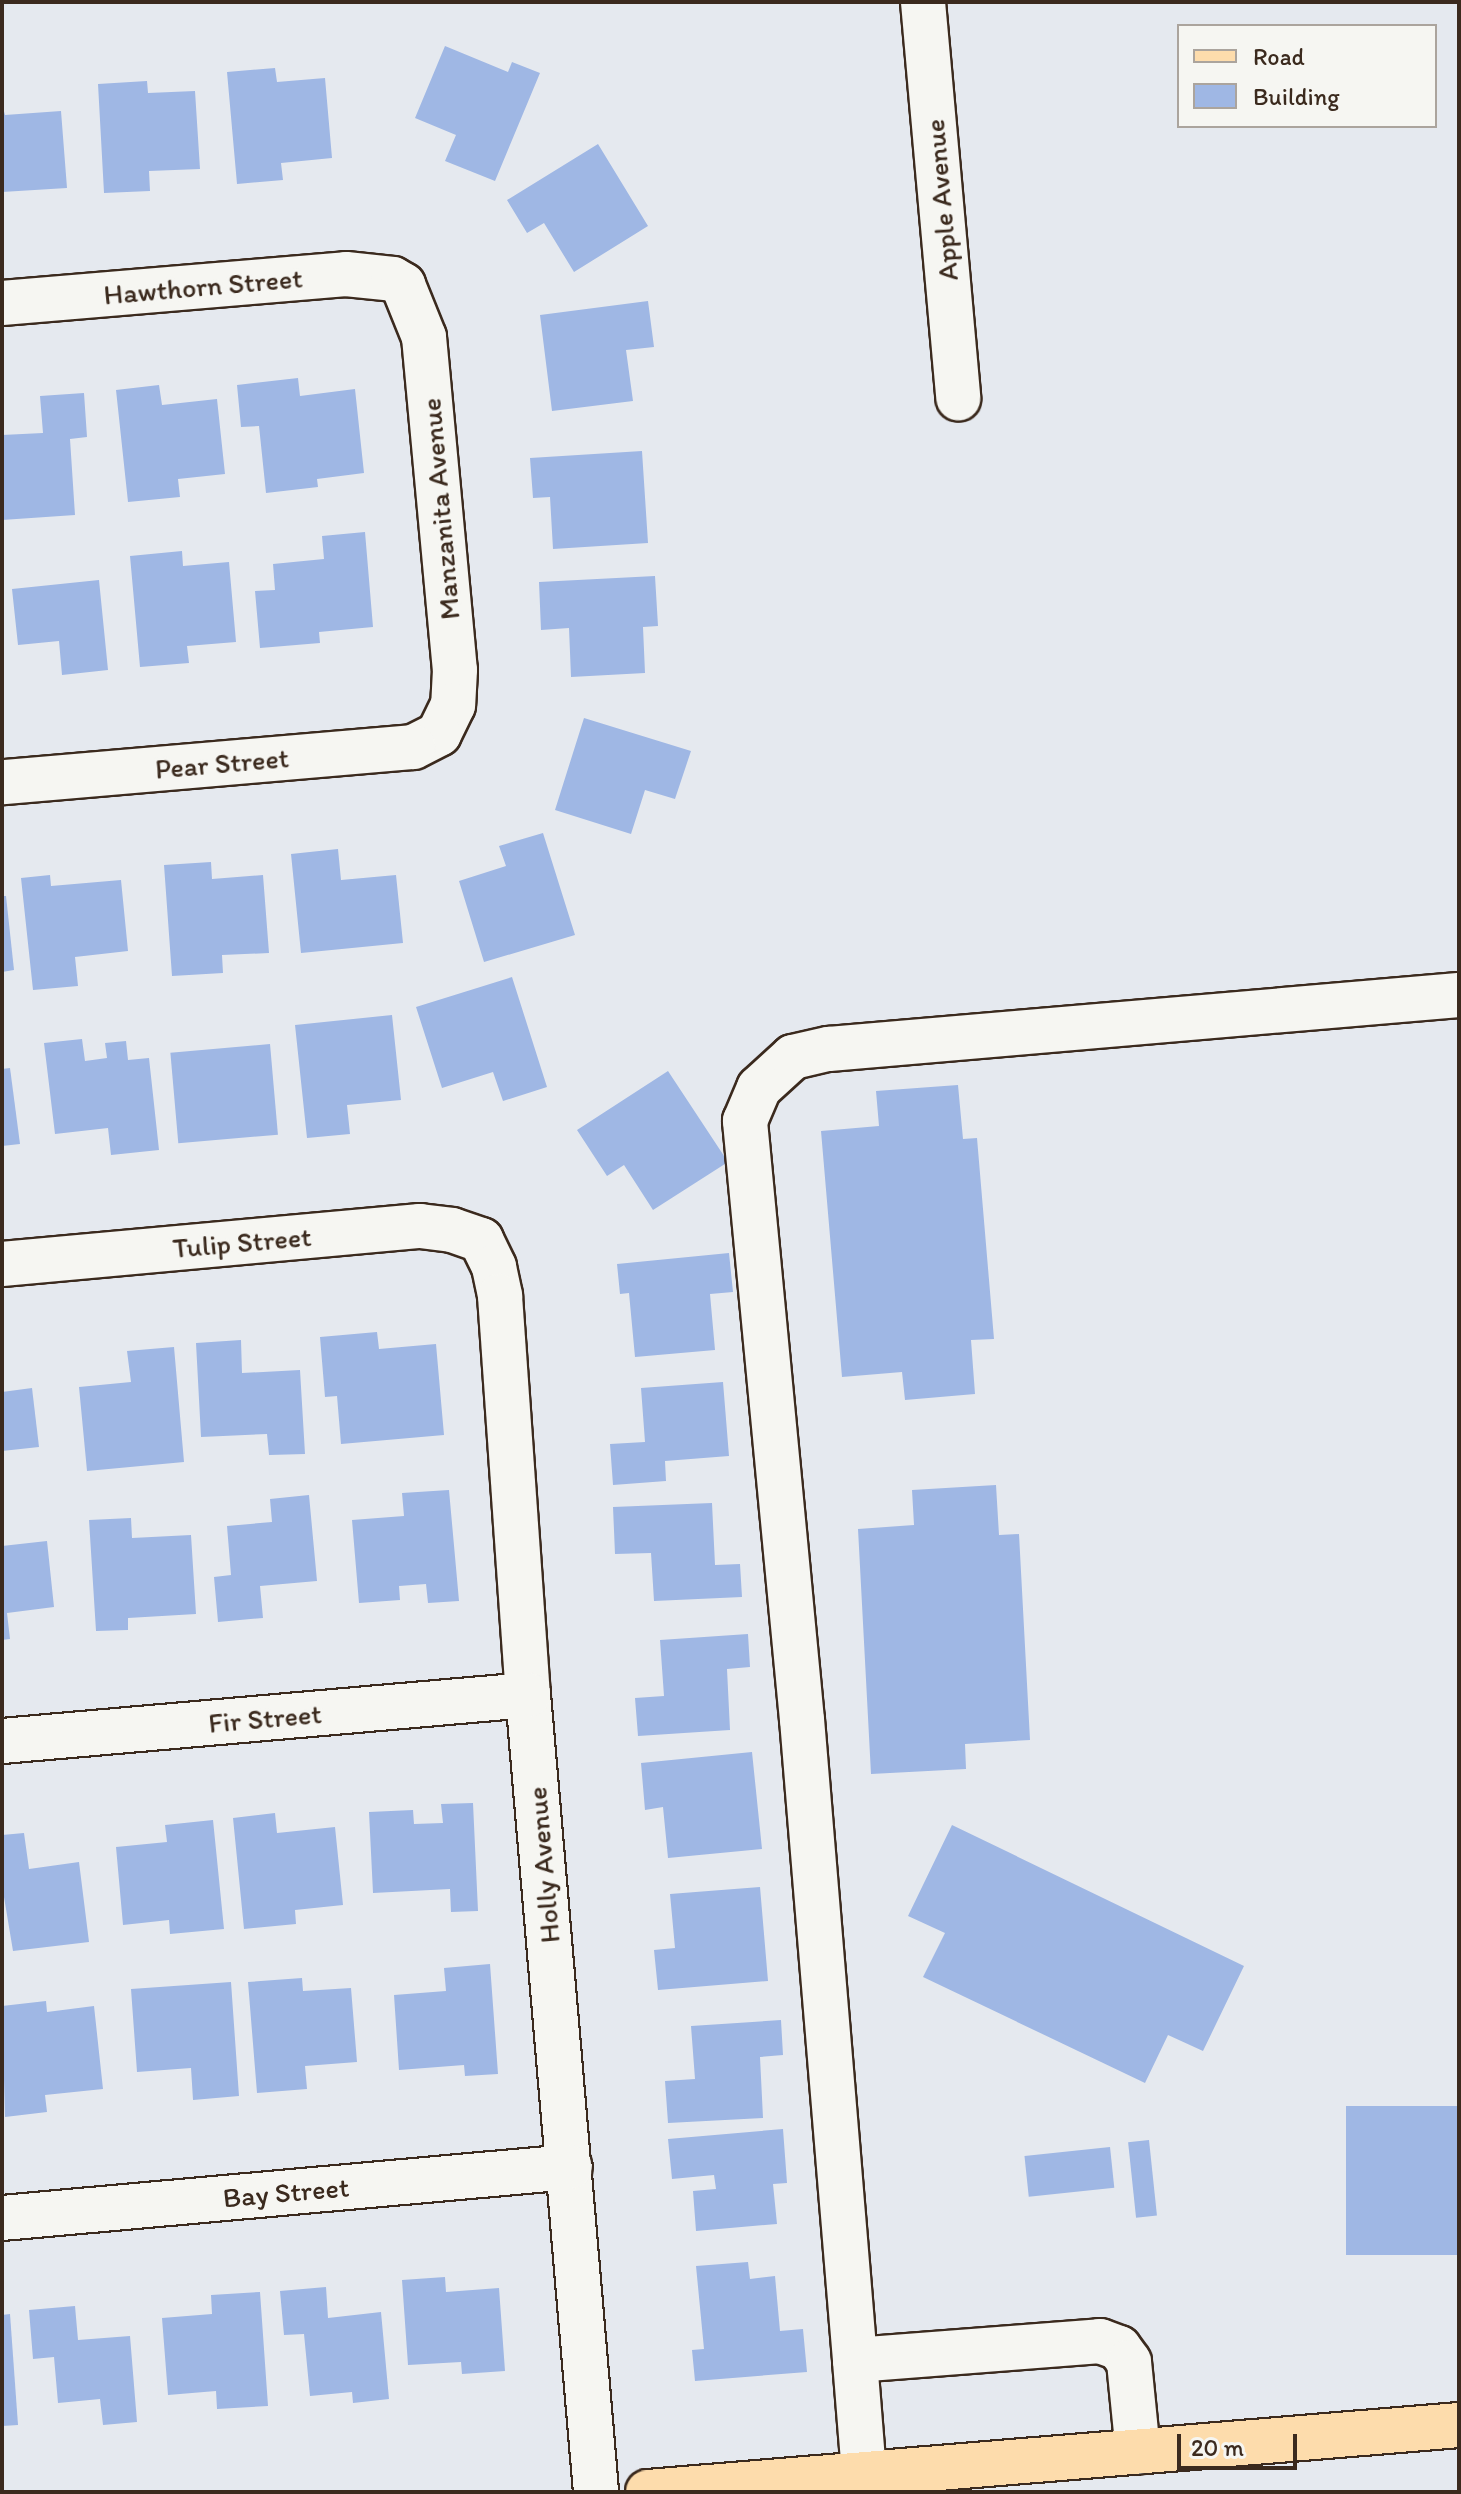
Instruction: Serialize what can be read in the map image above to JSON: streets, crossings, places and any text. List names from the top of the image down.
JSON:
{
  "streets": {
    "street": [
      "Apple Avenue",
      "Hawthorn Street",
      "Manzanita Avenue",
      "Pear Street",
      "Tulip Street",
      "Fir Street",
      "Holly Avenue",
      "Bay Street"
    ]
  },
  "crossings": [
    ["Hawthorn Street", "Manzanita Avenue"],
    ["Manzanita Avenue", "Pear Street"],
    ["Tulip Street", "Holly Avenue"],
    ["Fir Street", "Holly Avenue"],
    ["Holly Avenue", "Bay Street"]
  ],
  "legend": ["Road", "Building"],
  "scale_bar": "20 m"
}
